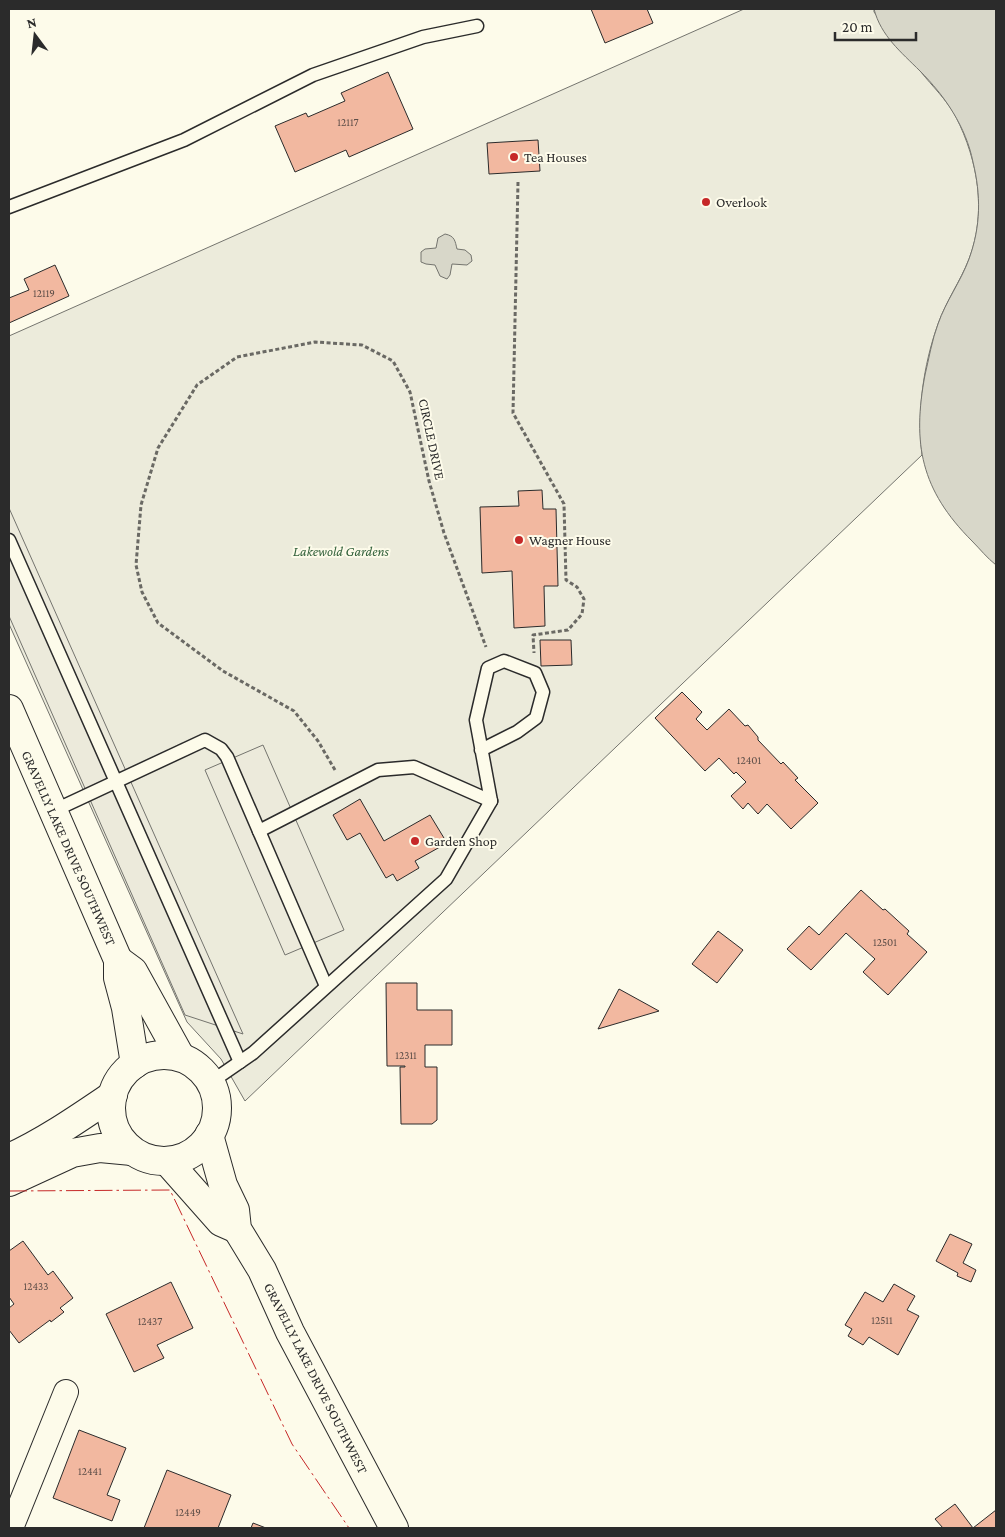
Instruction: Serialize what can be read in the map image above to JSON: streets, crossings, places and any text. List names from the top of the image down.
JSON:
{
  "streets": {
    "main road": ["GRAVELLY LAKE DRIVE SOUTHWEST"],
    "path": ["CIRCLE DRIVE"]
  },
  "parks": ["Lakewold Gardens"],
  "places": [
    "Tea Houses",
    "Overlook",
    "Wagner House",
    "Garden Shop"
  ],
  "house_numbers": [
    "12117",
    "12119",
    "12401",
    "12501",
    "12311",
    "12433",
    "12511",
    "12437",
    "12441",
    "12449"
  ],
  "scale_bar": "20 m",
  "north": "top"
}
